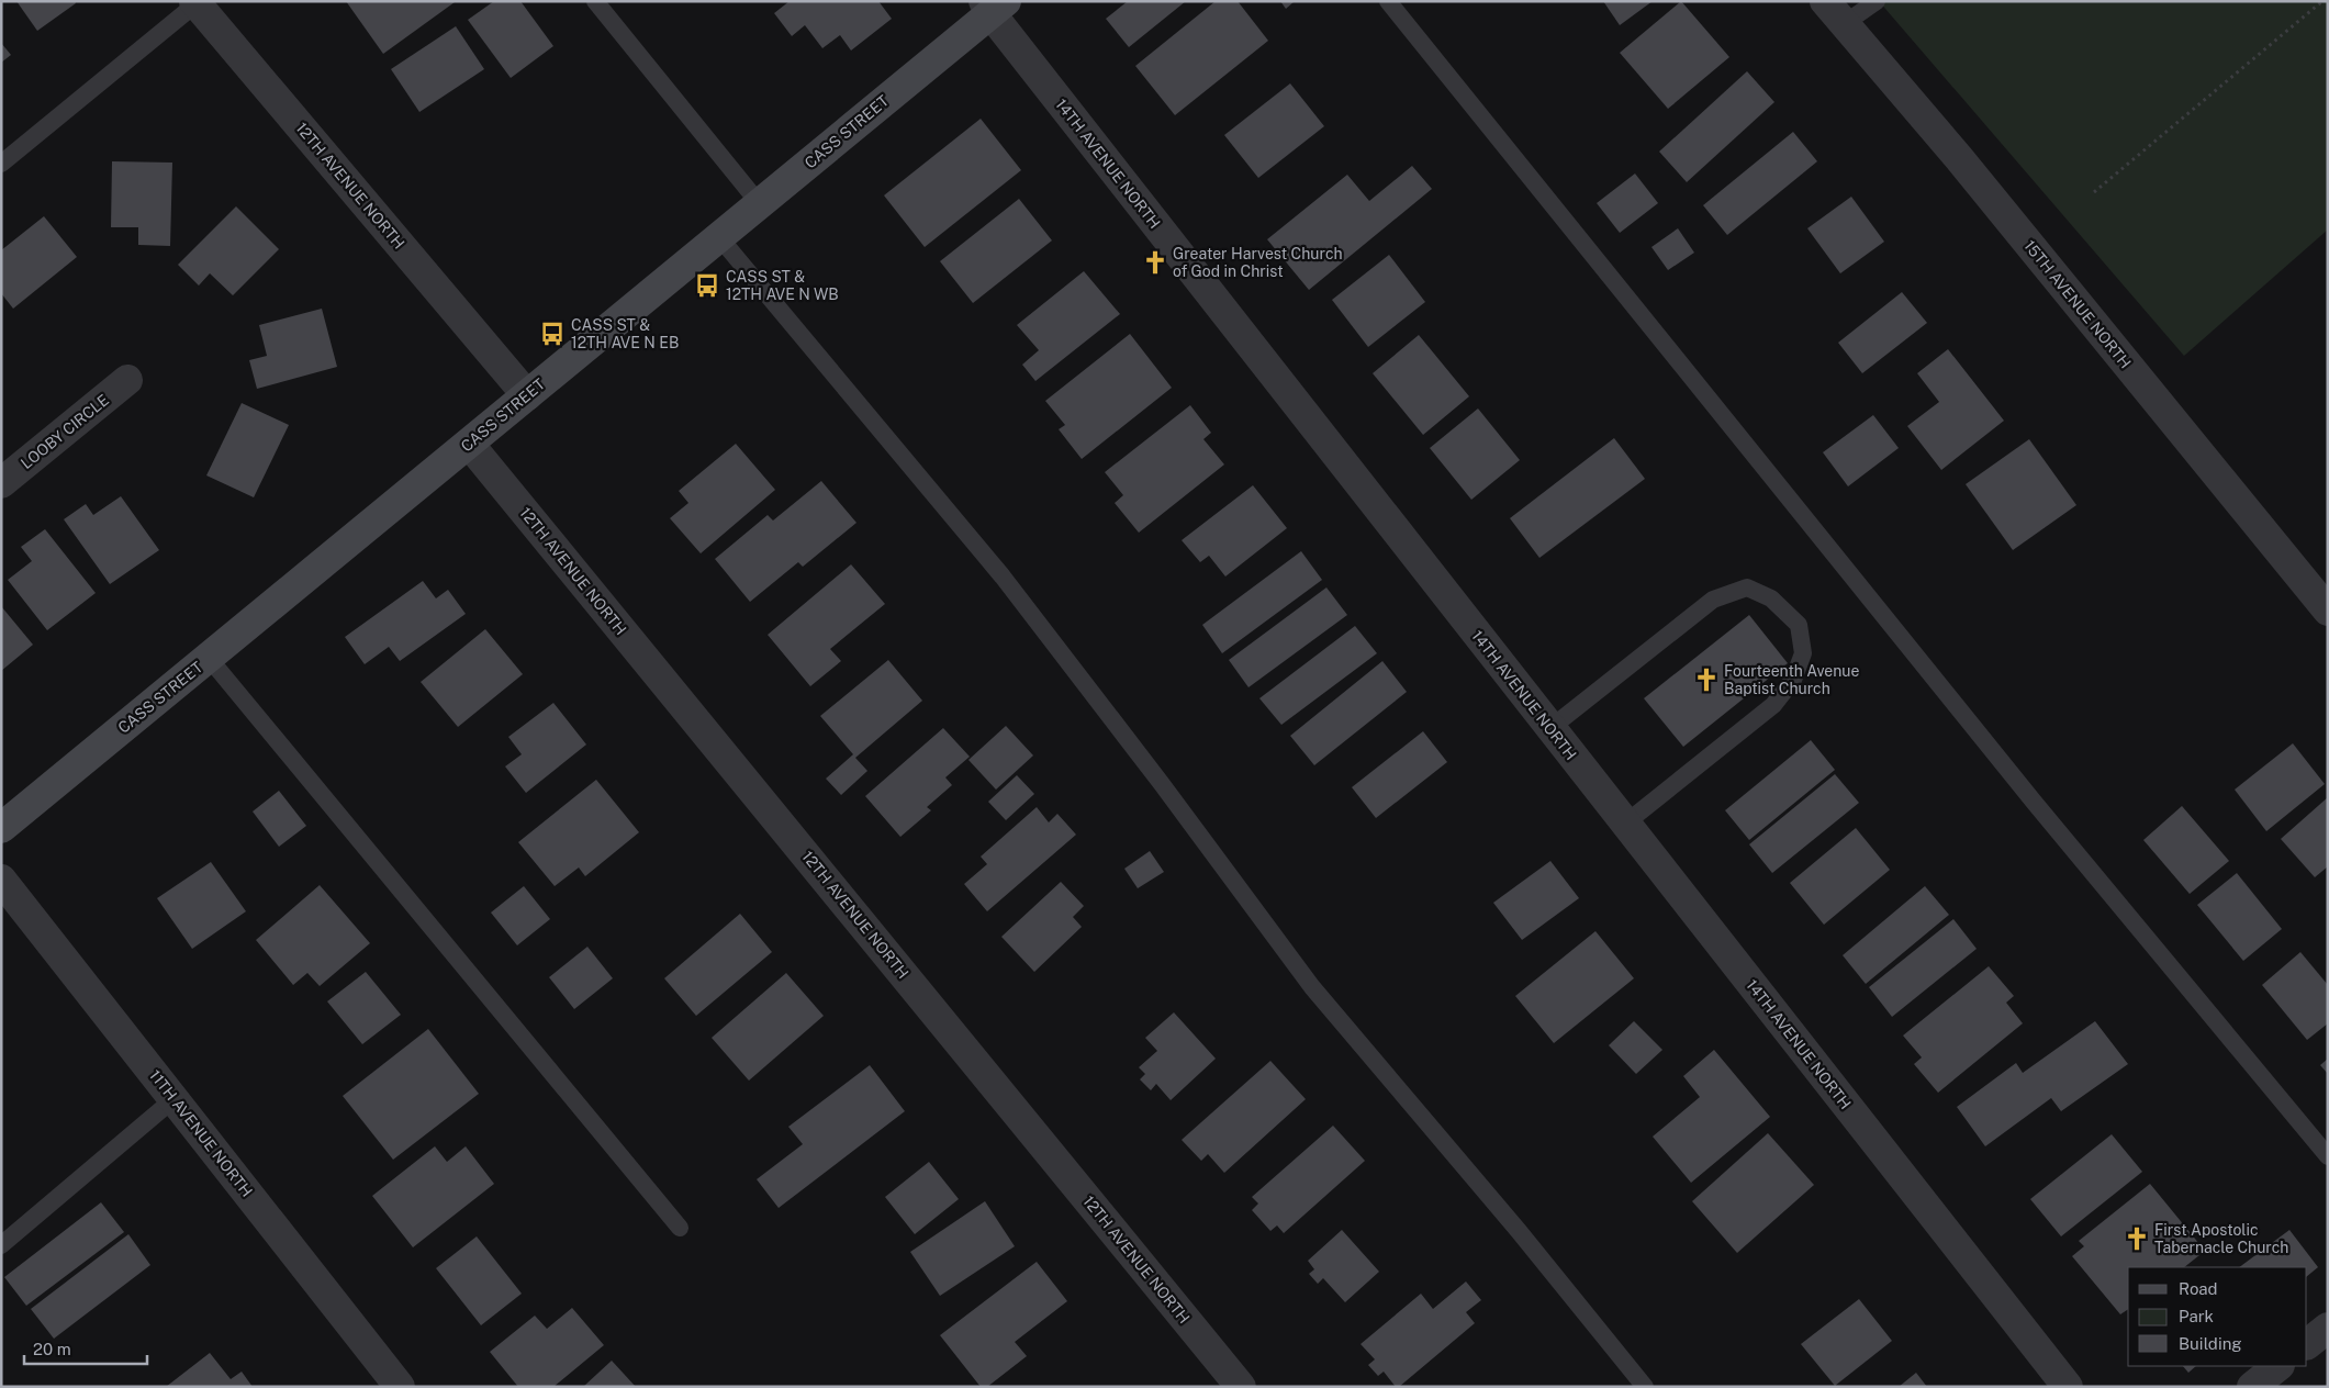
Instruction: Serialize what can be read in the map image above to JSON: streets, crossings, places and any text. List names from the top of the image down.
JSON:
{
  "streets": {
    "street": [
      "CASS STREET",
      "14TH AVENUE NORTH",
      "12TH AVENUE NORTH",
      "15TH AVENUE NORTH",
      "LOOBY CIRCLE",
      "11TH AVENUE NORTH"
    ]
  },
  "crossings": [
    ["CASS STREET", "14TH AVENUE NORTH"],
    ["CASS STREET", "12TH AVENUE NORTH"]
  ],
  "places": {
    "church": ["Greater Harvest Church of God in Christ", "Fourteenth Avenue Baptist Church", "First Apostolic Tabernacle Church"],
    "bus stop": ["CASS ST & 12TH AVE N WB", "CASS ST & 12TH AVE N EB"]
  },
  "legend": ["Road", "Park", "Building"],
  "scale_bar": "20 m"
}
